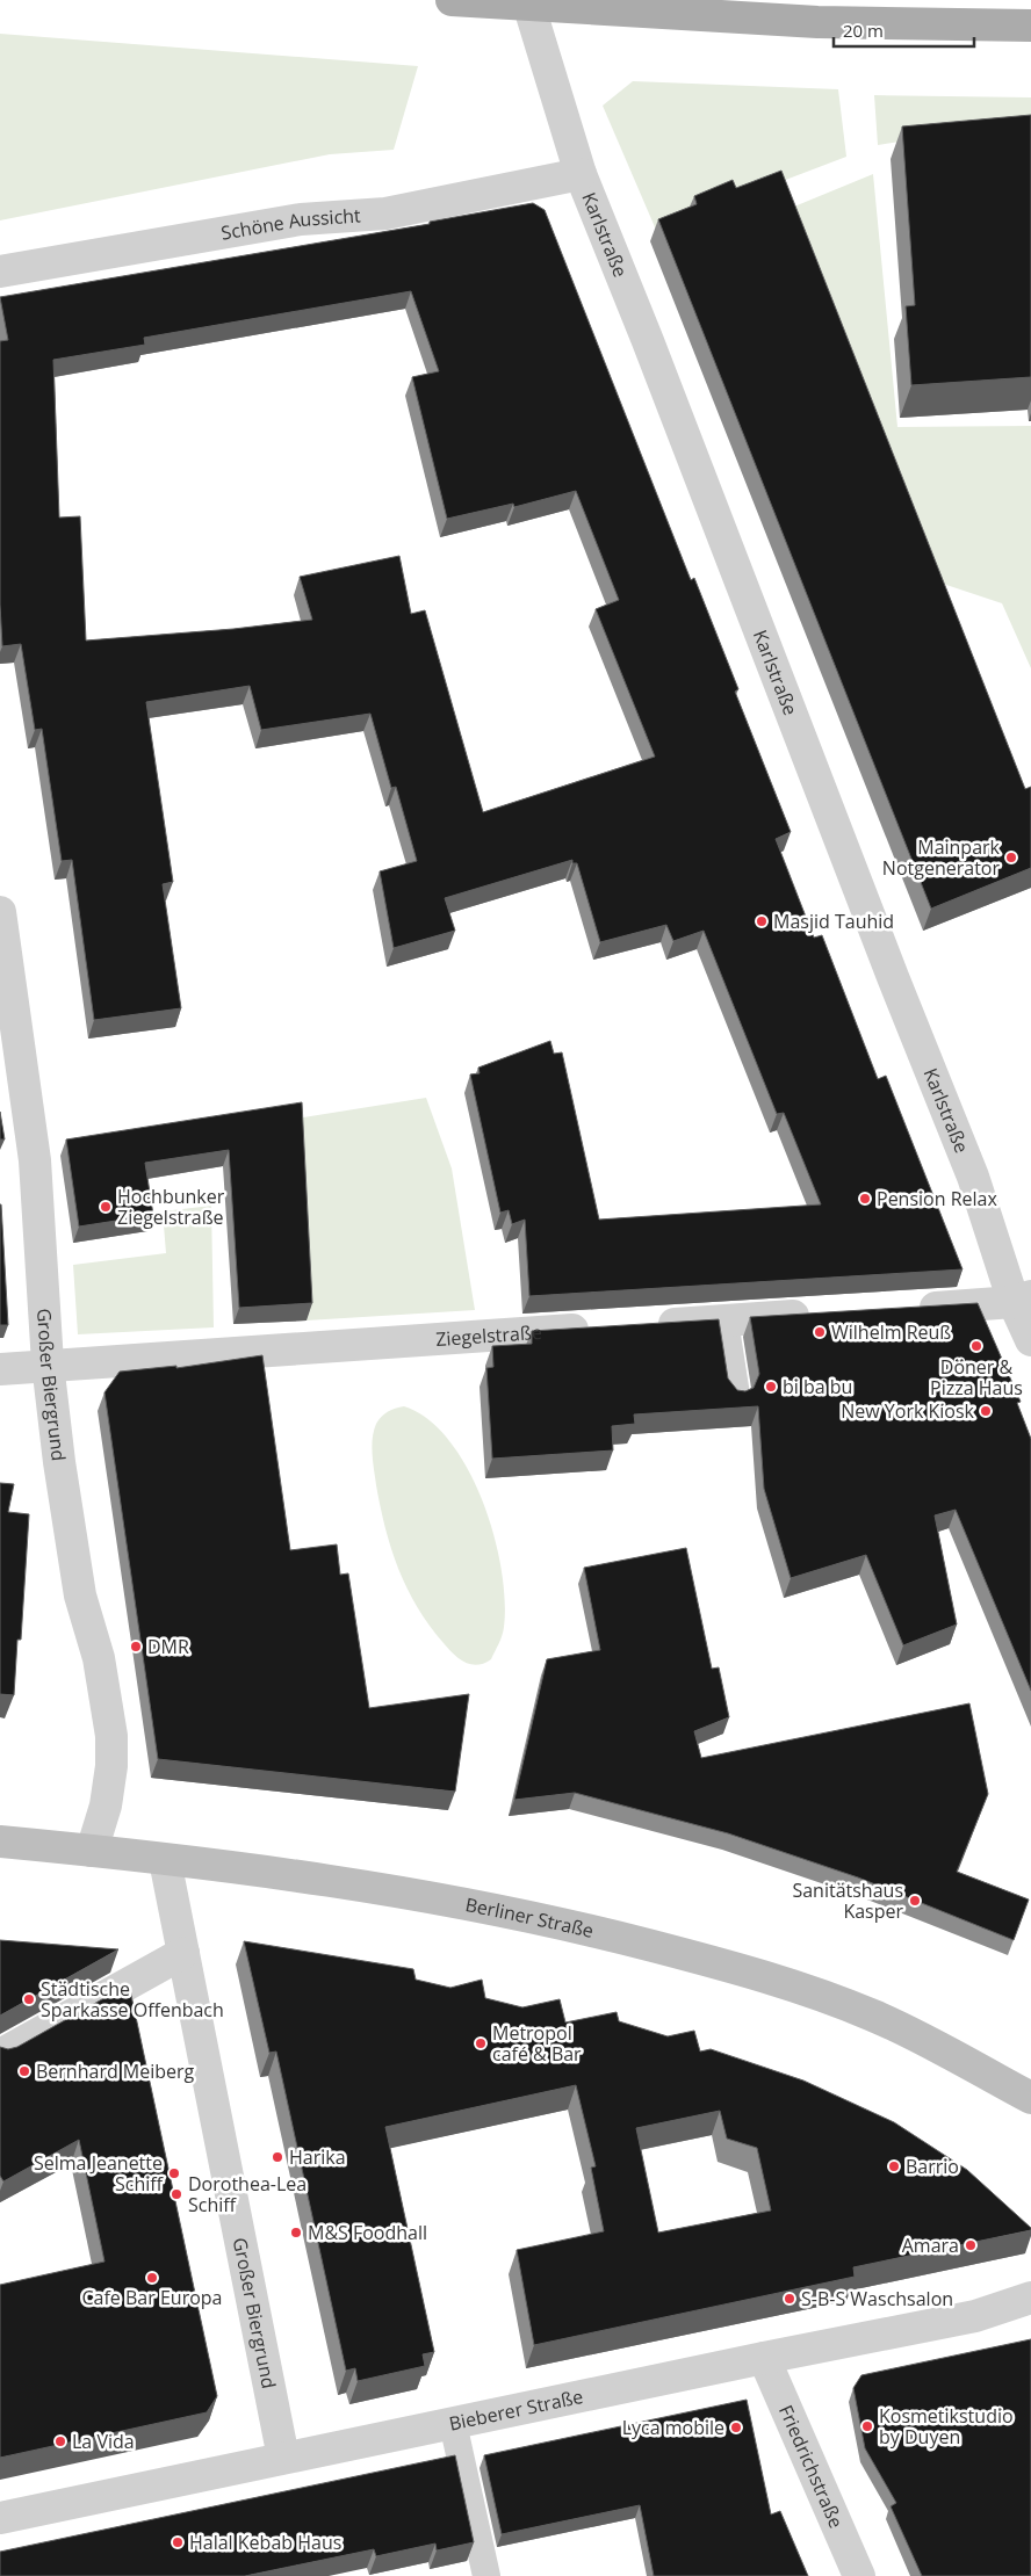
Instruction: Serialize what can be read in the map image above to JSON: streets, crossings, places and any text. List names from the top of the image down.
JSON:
{
  "streets": {
    "main road": ["Berliner Straße"],
    "street": [
      "Schöne Aussicht",
      "Karlstraße",
      "Ziegelstraße",
      "Großer Biergrund",
      "Bieberer Straße",
      "Friedrichstraße"
    ]
  },
  "crossings": [
    ["Schöne Aussicht", "Karlstraße"],
    ["Ziegelstraße", "Großer Biergrund"],
    ["Großer Biergrund", "Berliner Straße"],
    ["Großer Biergrund", "Bieberer Straße"],
    ["Bieberer Straße", "Friedrichstraße"]
  ],
  "places": [
    "Mainpark Notgenerator",
    "Masjid Tauhid",
    "Pension Relax",
    "Hochbunker Ziegelstraße",
    "Wilhelm Reuß",
    "Döner & Pizza Haus",
    "bi ba bu",
    "New York Kiosk",
    "DMR",
    "Sanitätshaus Kasper",
    "Städtische Sparkasse Offenbach",
    "Metropol café & Bar",
    "Bernhard Meiberg",
    "Harika",
    "Barrio",
    "Selma Jeanette Schiff",
    "Dorothea-Lea Schiff",
    "M&S Foodhall",
    "Amara",
    "Cafe Bar Europa",
    "S-B-S Waschsalon",
    "Kosmetikstudio by Duyen",
    "Lyca mobile",
    "La Vida",
    "Halal Kebab Haus"
  ],
  "scale_bar": "20 m"
}
